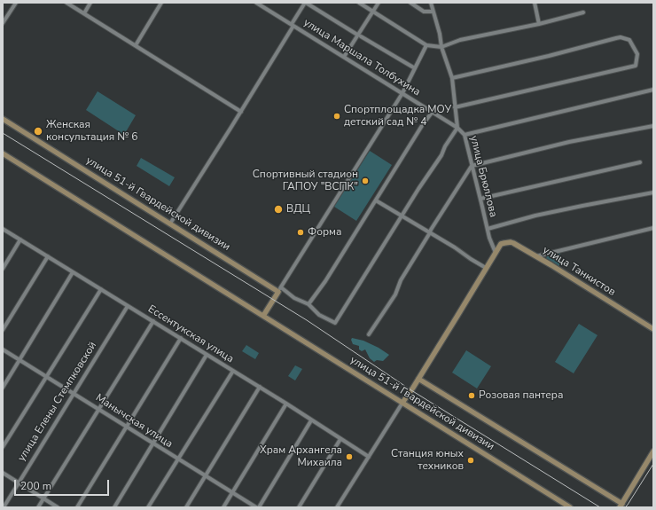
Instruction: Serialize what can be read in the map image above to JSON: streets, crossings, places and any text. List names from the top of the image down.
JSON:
{
  "streets": {
    "main road": ["улица 51-й Гвардейской дивизии", "улица Танкистов"],
    "street": [
      "улица Маршала Толбухина",
      "улица Брюллова",
      "Ессентукская улица",
      "улица Елены Стемпковской",
      "Манычская улица"
    ]
  },
  "crossings": [
    ["улица Маршала Толбухина", "улица Брюллова"],
    ["улица Брюллова", "улица Танкистов"],
    ["улица 51-й Гвардейской дивизии", "улица Танкистов"],
    ["Ессентукская улица", "улица Елены Стемпковской"],
    ["улица Елены Стемпковской", "Манычская улица"]
  ],
  "places": [
    "Спортплощадка МОУ детский сад № 4",
    "Женская консультация № 6",
    "Спортивный стадион ГАПОУ \"ВСПК\"",
    "ВДЦ",
    "Форма",
    "Розовая пантера",
    "Храм Архангела Михаила",
    "Станция юных техников"
  ],
  "scale_bar": "200 m"
}
